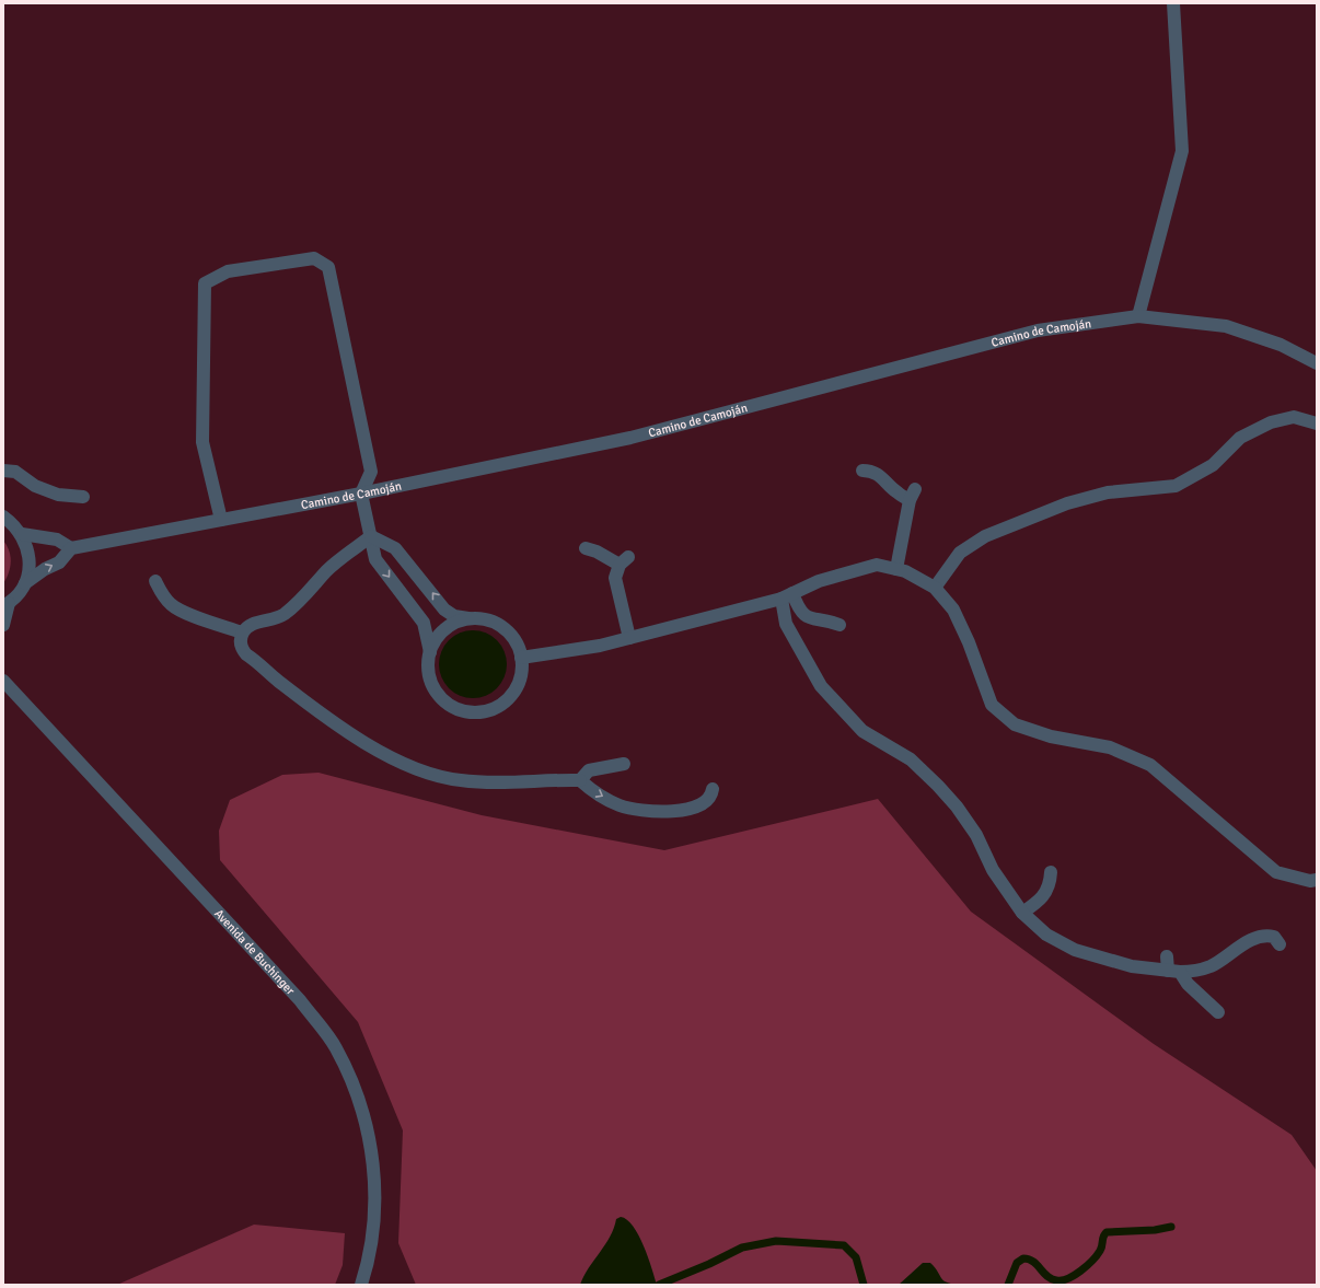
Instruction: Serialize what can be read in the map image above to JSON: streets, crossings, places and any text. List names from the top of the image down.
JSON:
{
  "streets": {
    "street": ["Camino de Camoján", "Avenida de Buchinger"]
  }
}
